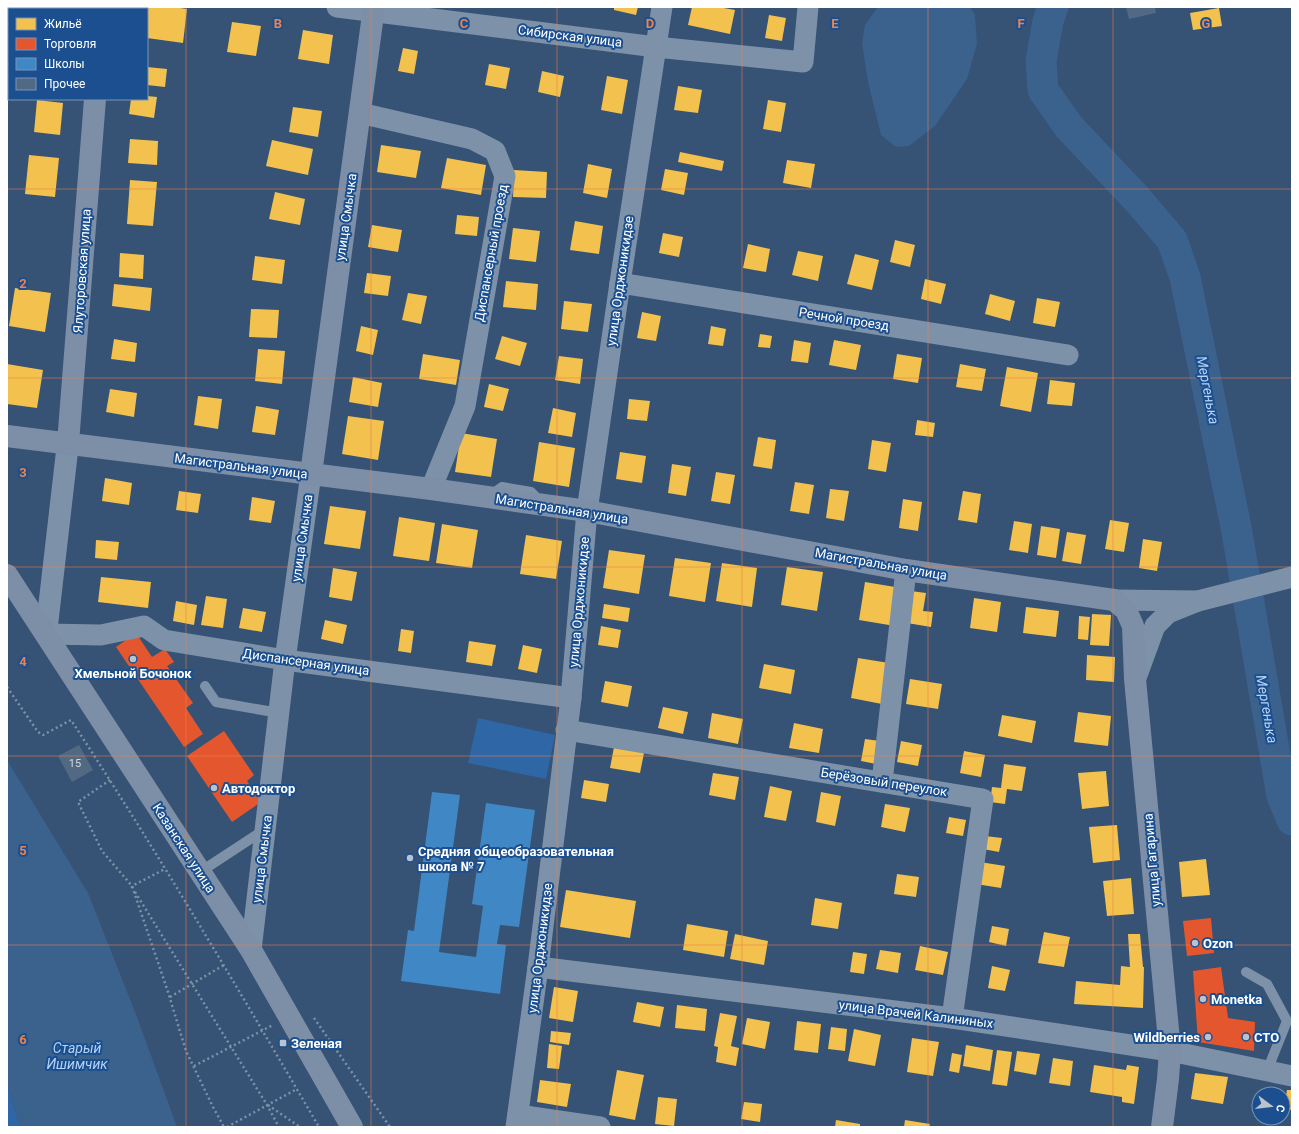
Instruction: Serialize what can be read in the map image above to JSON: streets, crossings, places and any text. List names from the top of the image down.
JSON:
{
  "streets": {
    "main road": [
      "улица Смычка",
      "Ялуторовская улица",
      "Магистральная улица",
      "Казанская улица",
      "улица Гагарина"
    ],
    "street": [
      "Сибирская улица",
      "Диспансерный проезд",
      "улица Орджоникидзе",
      "Речной проезд",
      "Диспансерная улица",
      "Берёзовый переулок",
      "улица Врачей Калининых"
    ]
  },
  "crossings": [
    ["Сибирская улица", "улица Смычка"],
    ["Сибирская улица", "улица Орджоникидзе"],
    ["улица Смычка", "Диспансерный проезд"],
    ["улица Смычка", "Магистральная улица"],
    ["улица Смычка", "Диспансерная улица"],
    ["улица Смычка", "Казанская улица"],
    ["Диспансерный проезд", "Магистральная улица"],
    ["Ялуторовская улица", "Магистральная улица"],
    ["улица Орджоникидзе", "Речной проезд"],
    ["улица Орджоникидзе", "Магистральная улица"],
    ["улица Орджоникидзе", "Диспансерная улица"],
    ["улица Орджоникидзе", "Берёзовый переулок"],
    ["улица Орджоникидзе", "улица Врачей Калининых"],
    ["Магистральная улица", "улица Гагарина"],
    ["Диспансерная улица", "Казанская улица"],
    ["Берёзовый переулок", "улица Врачей Калининых"],
    ["улица Гагарина", "улица Врачей Калининых"]
  ],
  "water": ["Мергенька", "Старый Ишимчик"],
  "places": {
    "other": [
      "Хмельной Бочонок",
      "Автодоктор",
      "Средняя общеобразовательная школа № 7",
      "Ozon",
      "Monetka",
      "Wildberries",
      "СТО"
    ],
    "transit": ["Зеленая"]
  },
  "house_numbers": ["15"],
  "legend": [
    "Жильё",
    "Торговля",
    "Школы",
    "Прочее"
  ],
  "north": "right",
  "grid": {
    "columns": [
      "B",
      "C",
      "D",
      "E",
      "F",
      "G"
    ],
    "rows": [
      "2",
      "3",
      "4",
      "5",
      "6"
    ]
  }
}
